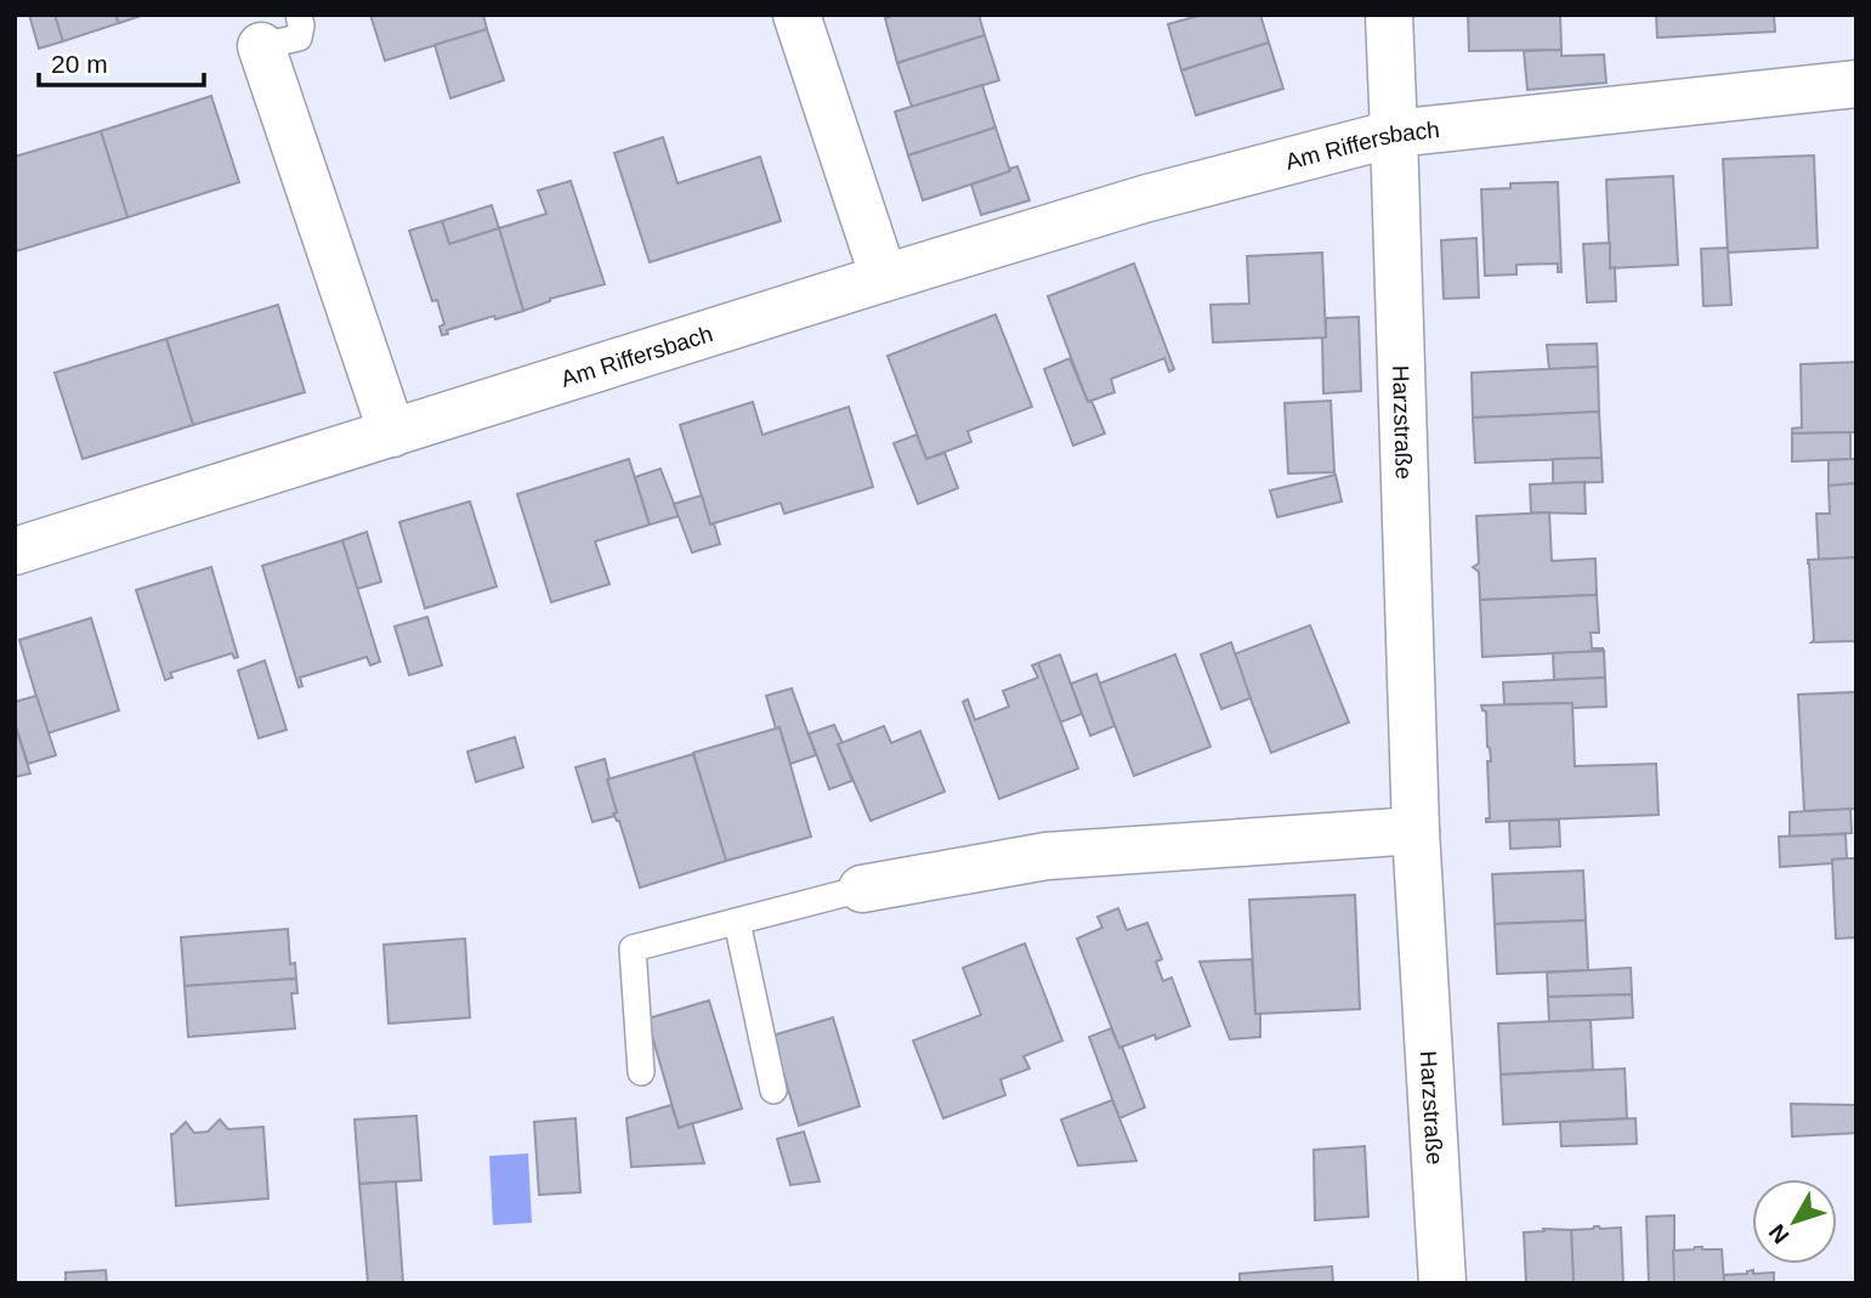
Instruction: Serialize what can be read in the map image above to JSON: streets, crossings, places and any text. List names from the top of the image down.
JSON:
{
  "streets": {
    "street": ["Am Riffersbach", "Harzstraße"]
  },
  "crossings": [
    ["Am Riffersbach", "Harzstraße"]
  ],
  "scale_bar": "20 m",
  "north": "bottom left"
}
